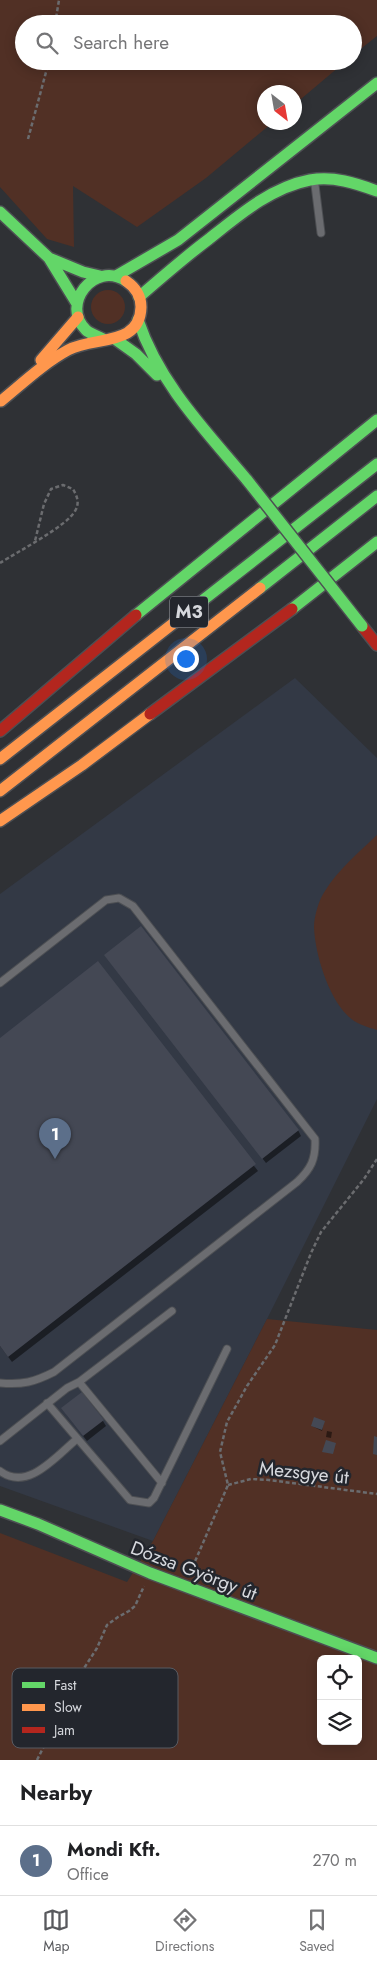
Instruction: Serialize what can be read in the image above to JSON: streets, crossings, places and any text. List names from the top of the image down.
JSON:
{
  "streets": {
    "main road": ["M3", "Dózsa György út"],
    "path": ["Mezsgye út"]
  },
  "legend": ["Fast", "Slow", "Jam"],
  "north": "bottom right",
  "page": {
    "search": "Search here",
    "pins": "1",
    "heading": "Nearby",
    "list": [
      {
        "mark": "1",
        "name": "Mondi Kft.",
        "note": "Office",
        "value": "270 m"
      }
    ],
    "nav": ["Map", "Directions", "Saved"]
  }
}
